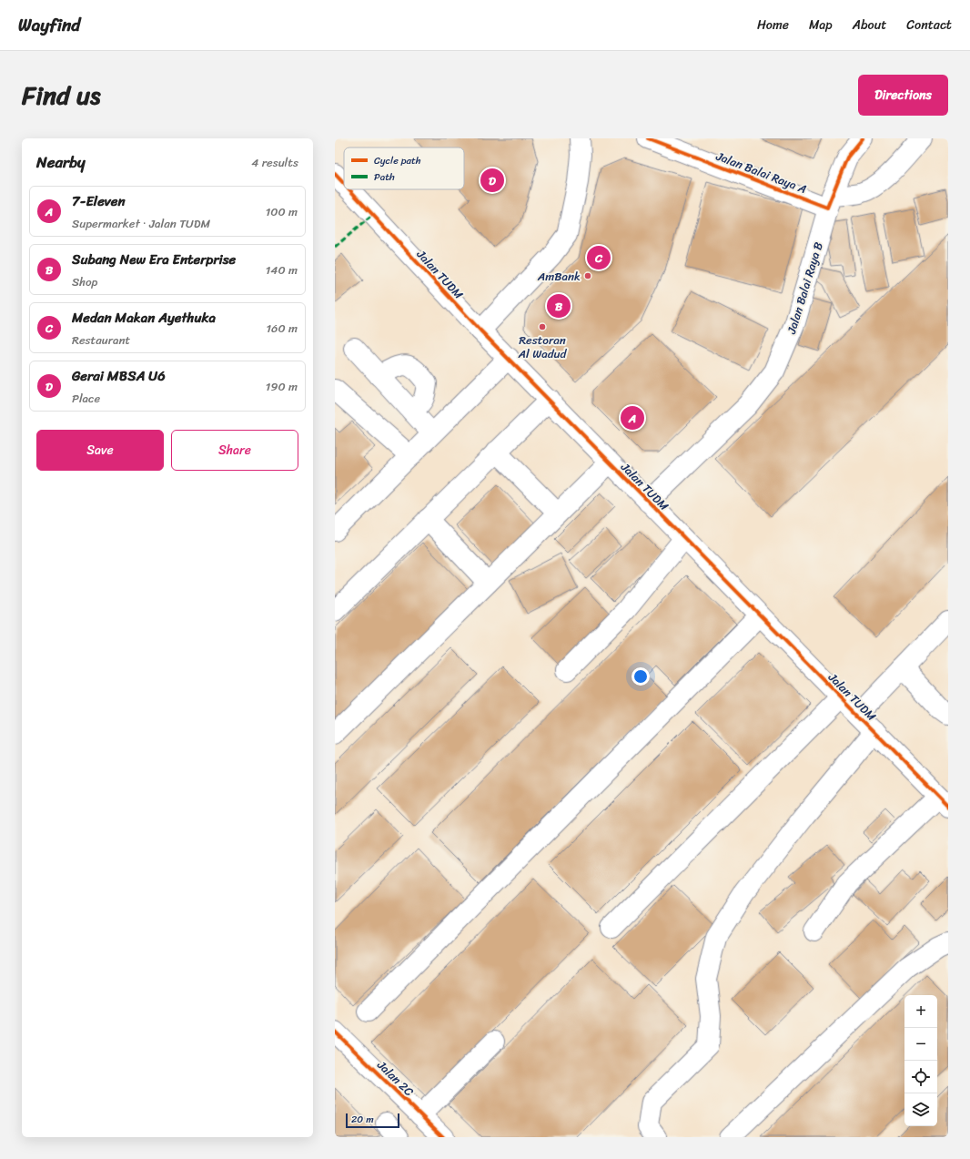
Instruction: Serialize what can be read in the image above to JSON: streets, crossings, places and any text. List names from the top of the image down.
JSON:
{
  "streets": {
    "street": [
      "Jalan Balai Raya A",
      "Jalan TUDM",
      "Jalan Balai Raya B",
      "Jalan 2C"
    ]
  },
  "crossings": [
    ["Jalan Balai Raya A", "Jalan Balai Raya B"],
    ["Jalan TUDM", "Jalan Balai Raya B"]
  ],
  "places": ["AmBank", "Restoran Al Wadud"],
  "legend": ["Cycle path", "Path"],
  "scale_bar": "20 m",
  "page": {
    "header": "Wayfind",
    "nav": [
      "Home",
      "Map",
      "About",
      "Contact"
    ],
    "title": "Find us",
    "buttons": [
      "Directions",
      ["Save", "Share"]
    ],
    "heading": ["Nearby", "4 results"],
    "pins": [
      "D",
      "C",
      "B",
      "A"
    ],
    "list": [
      {
        "mark": "A",
        "name": "7-Eleven",
        "note": "Supermarket · Jalan TUDM",
        "value": "100 m"
      },
      {
        "mark": "B",
        "name": "Subang New Era Enterprise",
        "note": "Shop",
        "value": "140 m"
      },
      {
        "mark": "C",
        "name": "Medan Makan Ayethuka",
        "note": "Restaurant",
        "value": "160 m"
      },
      {
        "mark": "D",
        "name": "Gerai MBSA U6",
        "note": "Place",
        "value": "190 m"
      }
    ],
    "map_buttons": ["+", "−"],
    "scale": "20 m"
  }
}
